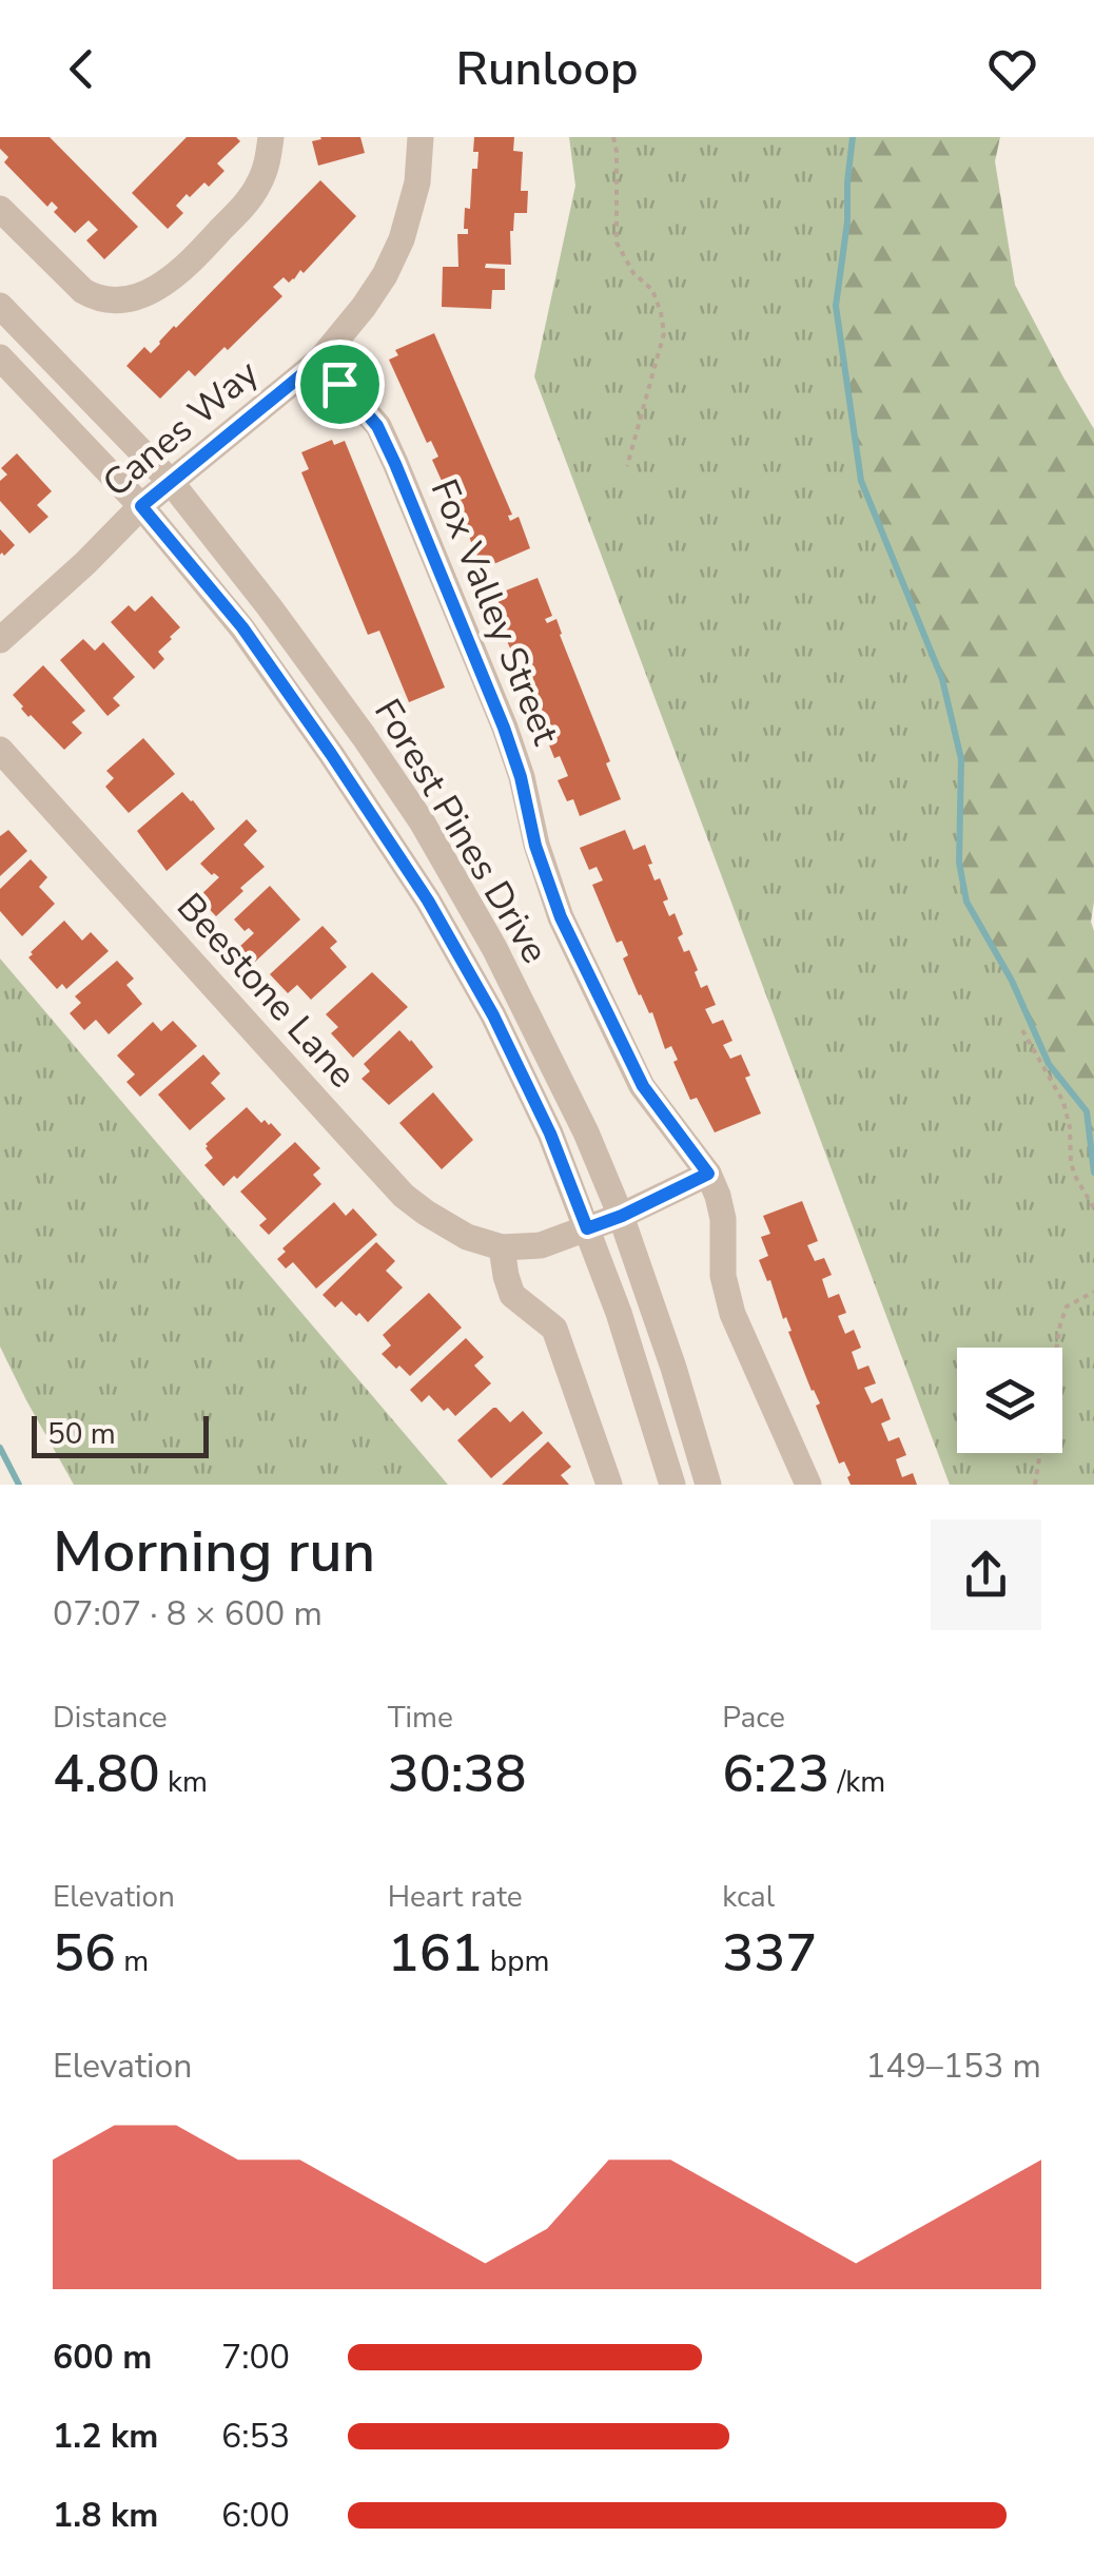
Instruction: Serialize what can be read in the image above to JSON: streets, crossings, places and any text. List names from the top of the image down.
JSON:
{
  "streets": {
    "street": [
      "Canes Way",
      "Fox Valley Street",
      "Forest Pines Drive",
      "Beestone Lane"
    ]
  },
  "crossings": [
    ["Canes Way", "Fox Valley Street"],
    ["Canes Way", "Forest Pines Drive"],
    ["Fox Valley Street", "Beestone Lane"],
    ["Forest Pines Drive", "Beestone Lane"]
  ],
  "scale_bar": "50 m",
  "page": {
    "header": "Runloop",
    "scale": "50 m",
    "heading": ["Morning run", "07:07 · 8 × 600 m"],
    "stats": [
      ["Distance", "4.80 km"],
      ["Time", "30:38"],
      ["Pace", "6:23 /km"],
      ["Elevation", "56 m"],
      ["Heart rate", "161 bpm"],
      ["kcal", "337"]
    ],
    "chart": ["Elevation", "149–153 m"],
    "list": [
      {
        "name": "600 m",
        "note": "7:00"
      },
      {
        "name": "1.2 km",
        "note": "6:53"
      },
      {
        "name": "1.8 km",
        "note": "6:00"
      }
    ]
  }
}
